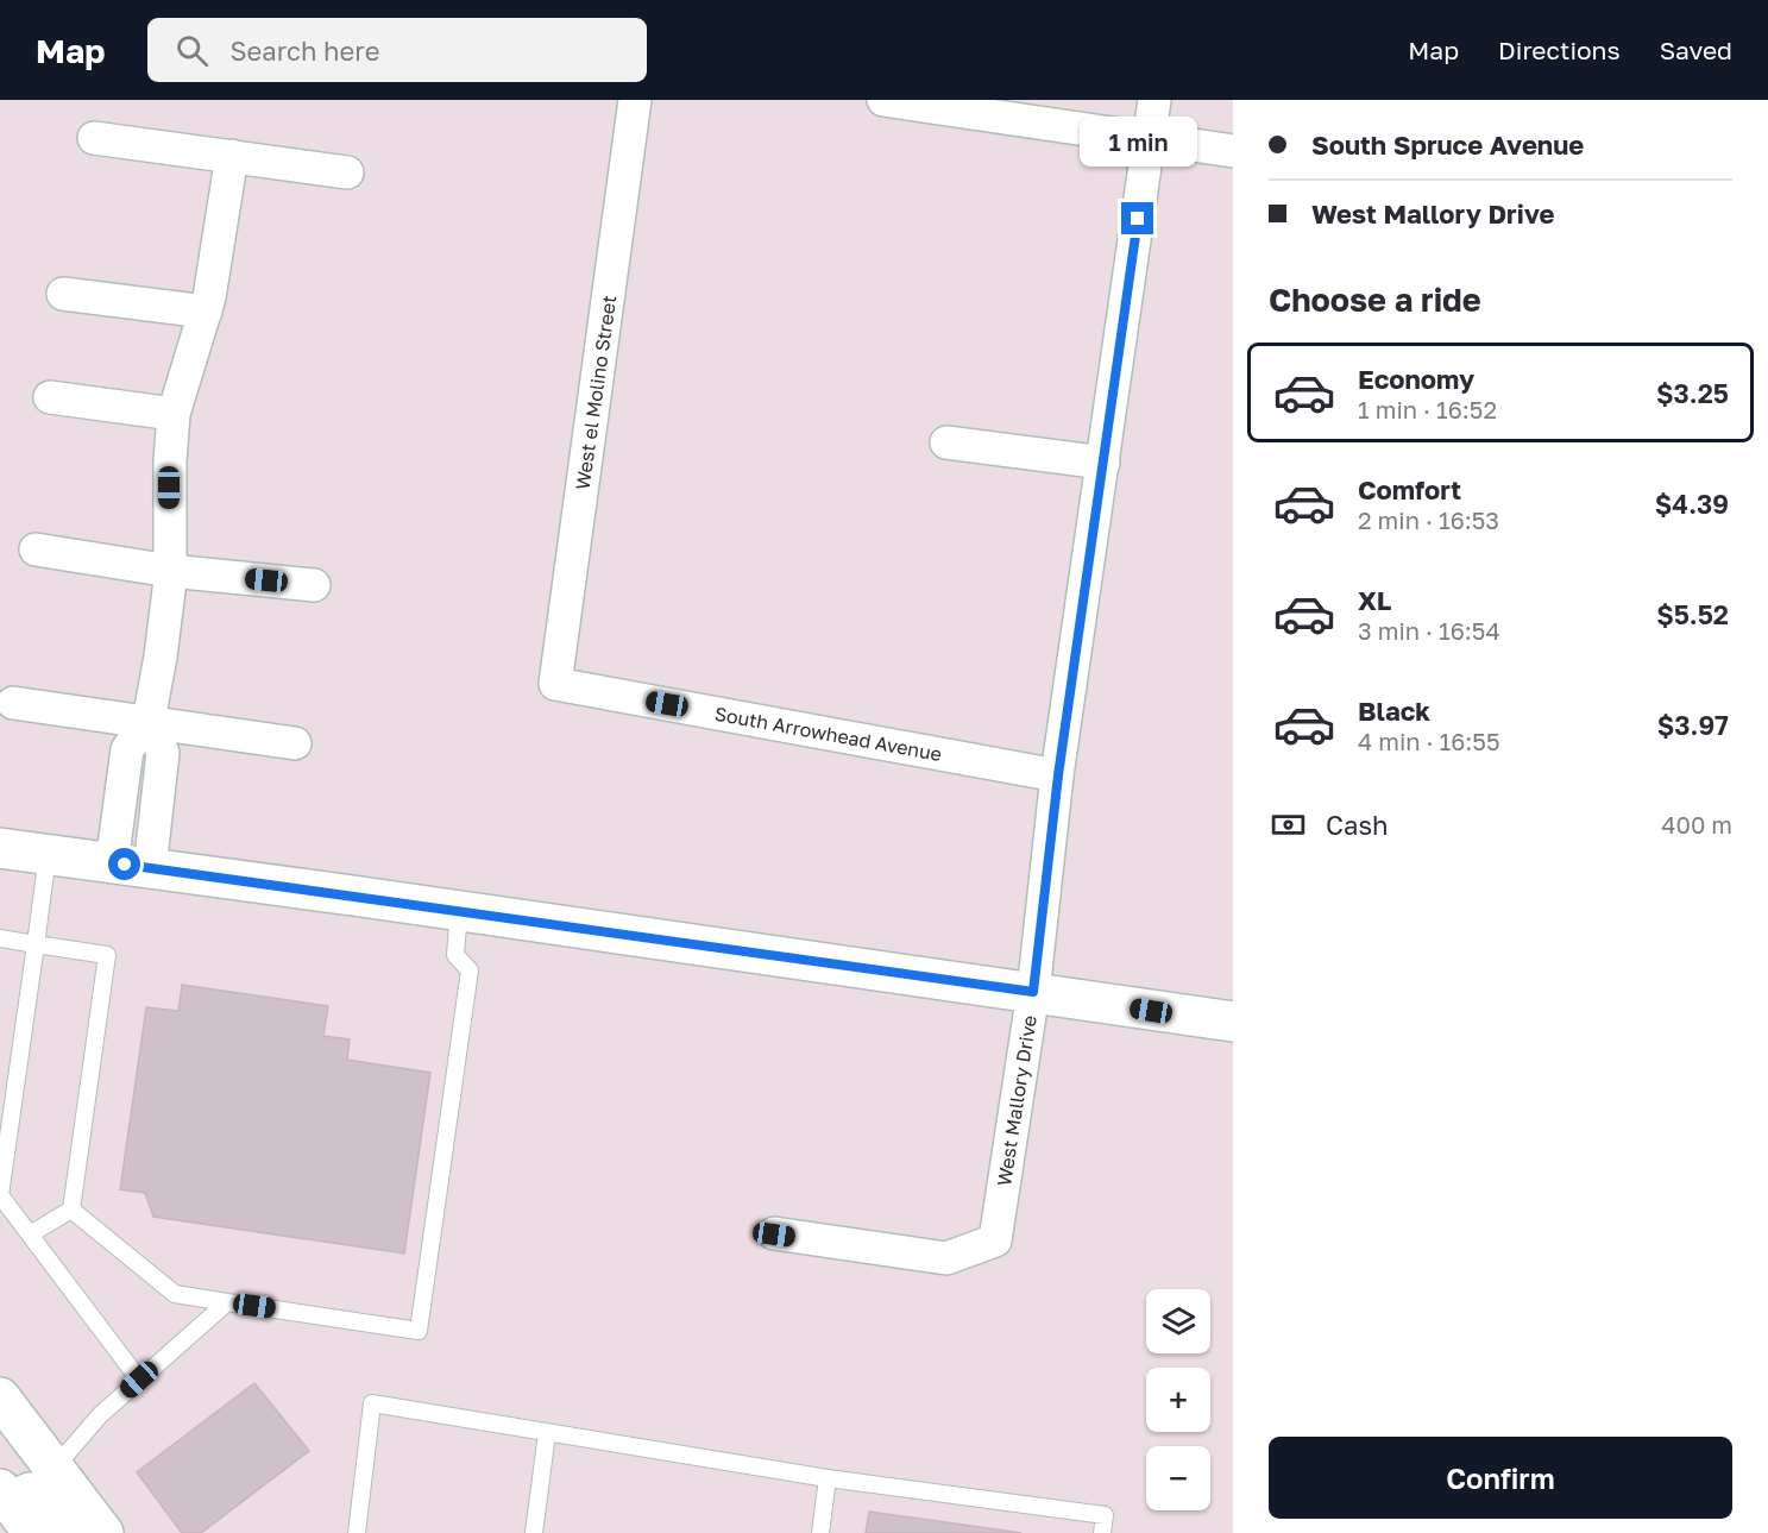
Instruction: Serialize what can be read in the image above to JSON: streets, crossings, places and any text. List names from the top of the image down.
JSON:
{
  "streets": {
    "street": ["West el Molino Street", "South Arrowhead Avenue", "West Mallory Drive"]
  },
  "crossings": [
    ["West el Molino Street", "South Arrowhead Avenue"],
    ["South Arrowhead Avenue", "West Mallory Drive"]
  ],
  "page": {
    "header": "Map",
    "search": "Search here",
    "nav": ["Map", "Directions", "Saved"],
    "banner": ["South Spruce Avenue", "West Mallory Drive"],
    "bubble": "1 min",
    "heading": "Choose a ride",
    "list": [
      {
        "name": "Economy",
        "note": "1 min · 16:52",
        "value": "$3.25"
      },
      {
        "name": "Comfort",
        "note": "2 min · 16:53",
        "value": "$4.39"
      },
      {
        "name": "XL",
        "note": "3 min · 16:54",
        "value": "$5.52"
      },
      {
        "name": "Black",
        "note": "4 min · 16:55",
        "value": "$3.97"
      }
    ],
    "pay": ["Cash", "400 m"],
    "map_buttons": ["+", "−"],
    "buttons": "Confirm"
  }
}
